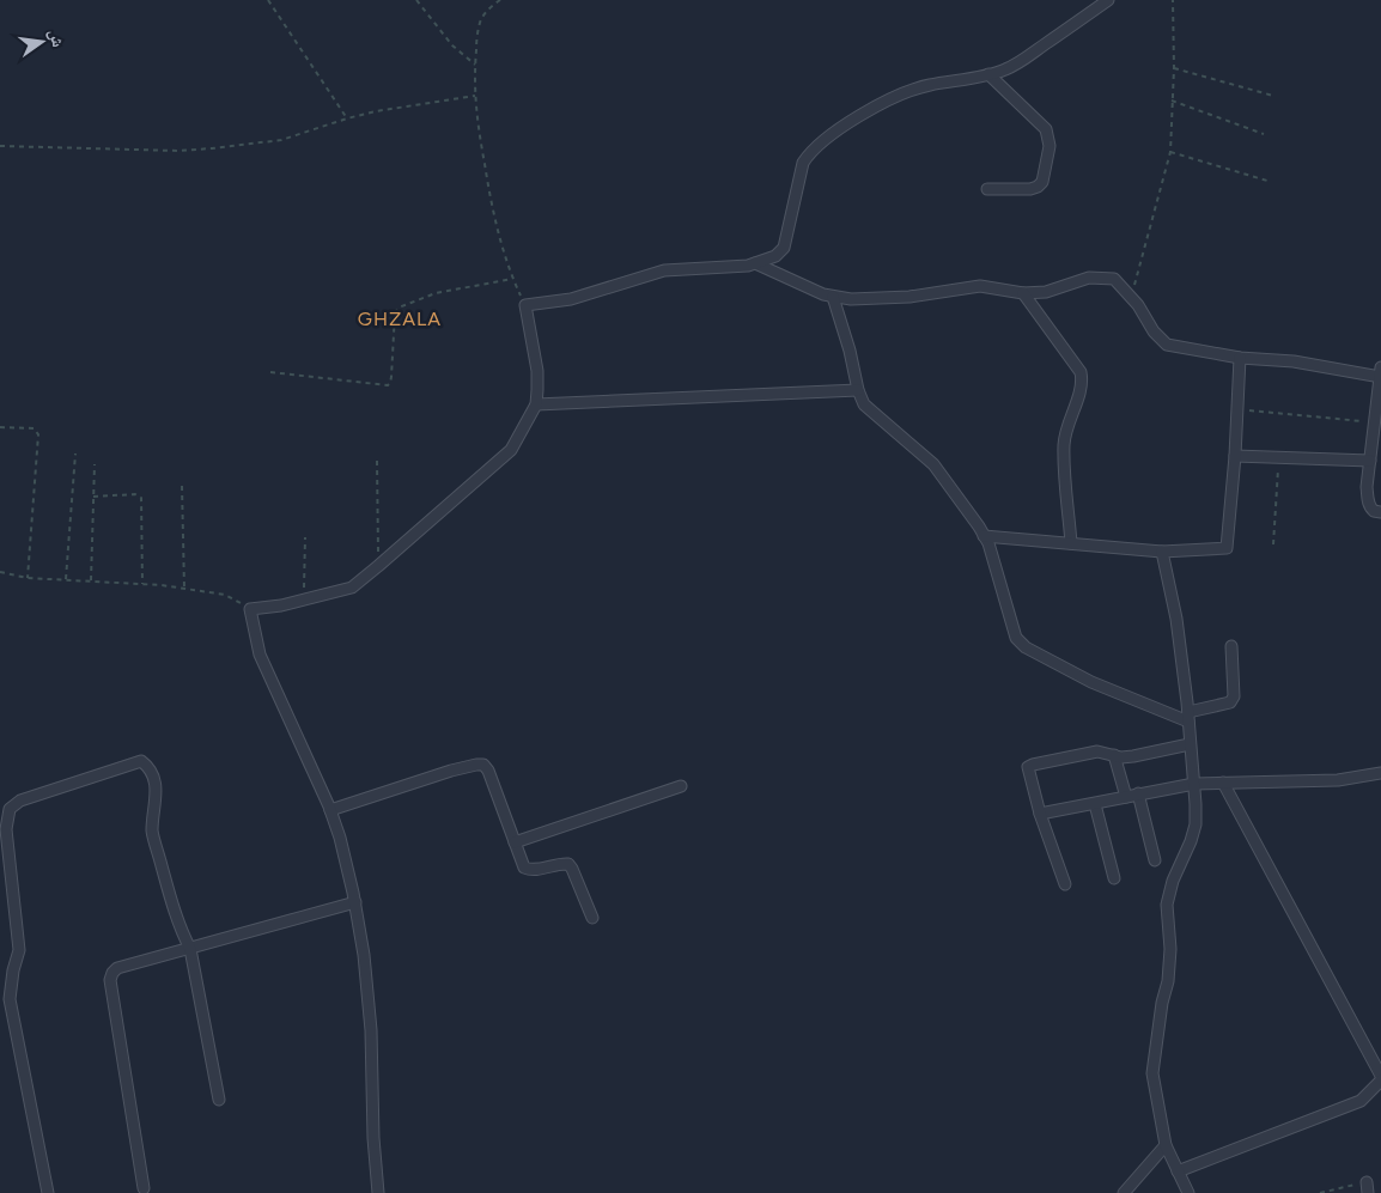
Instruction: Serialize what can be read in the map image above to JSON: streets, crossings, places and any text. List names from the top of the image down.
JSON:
{
  "districts": ["GHZALA"],
  "north": "right"
}
